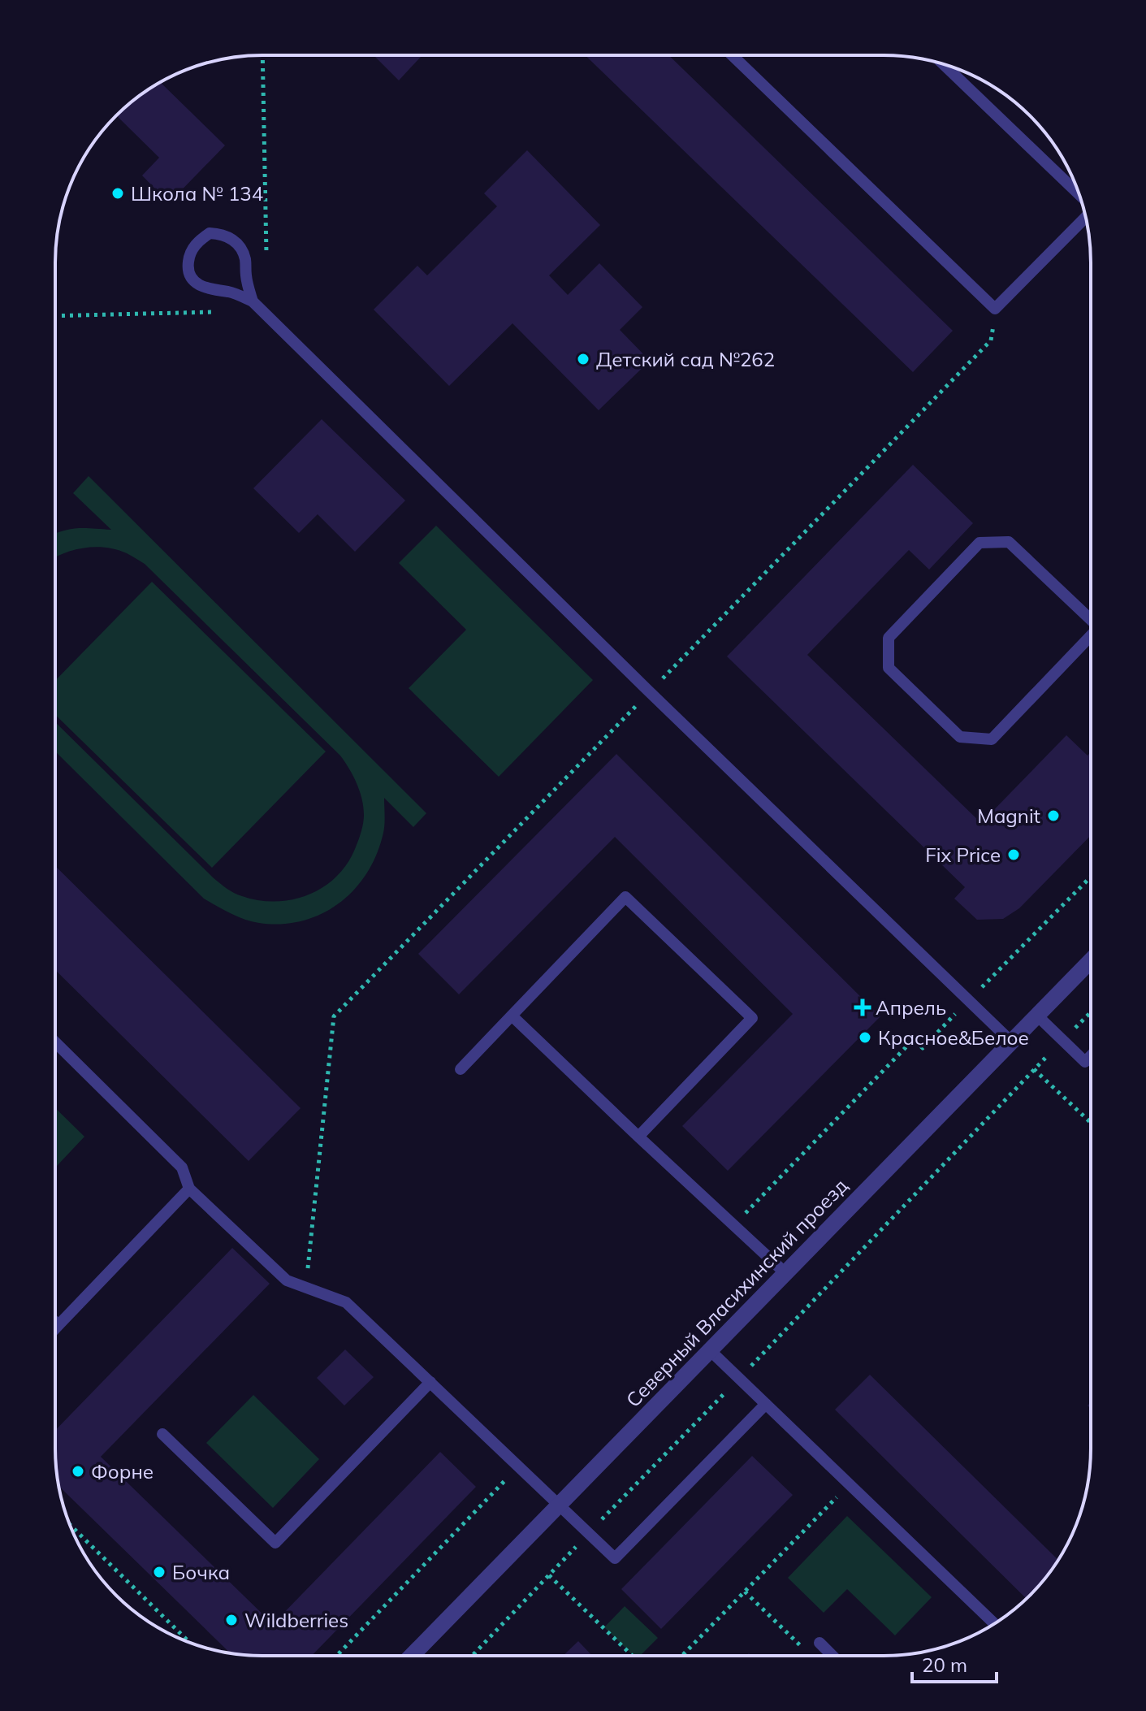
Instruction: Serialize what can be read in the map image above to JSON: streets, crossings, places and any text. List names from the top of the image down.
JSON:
{
  "streets": {
    "street": ["Северный Власихинский проезд"]
  },
  "places": {
    "other": [
      "Школа № 134",
      "Детский сад №262",
      "Magnit",
      "Fix Price",
      "Красное&Белое",
      "Форне",
      "Бочка",
      "Wildberries"
    ],
    "health": ["Апрель"]
  },
  "scale_bar": "20 m"
}
